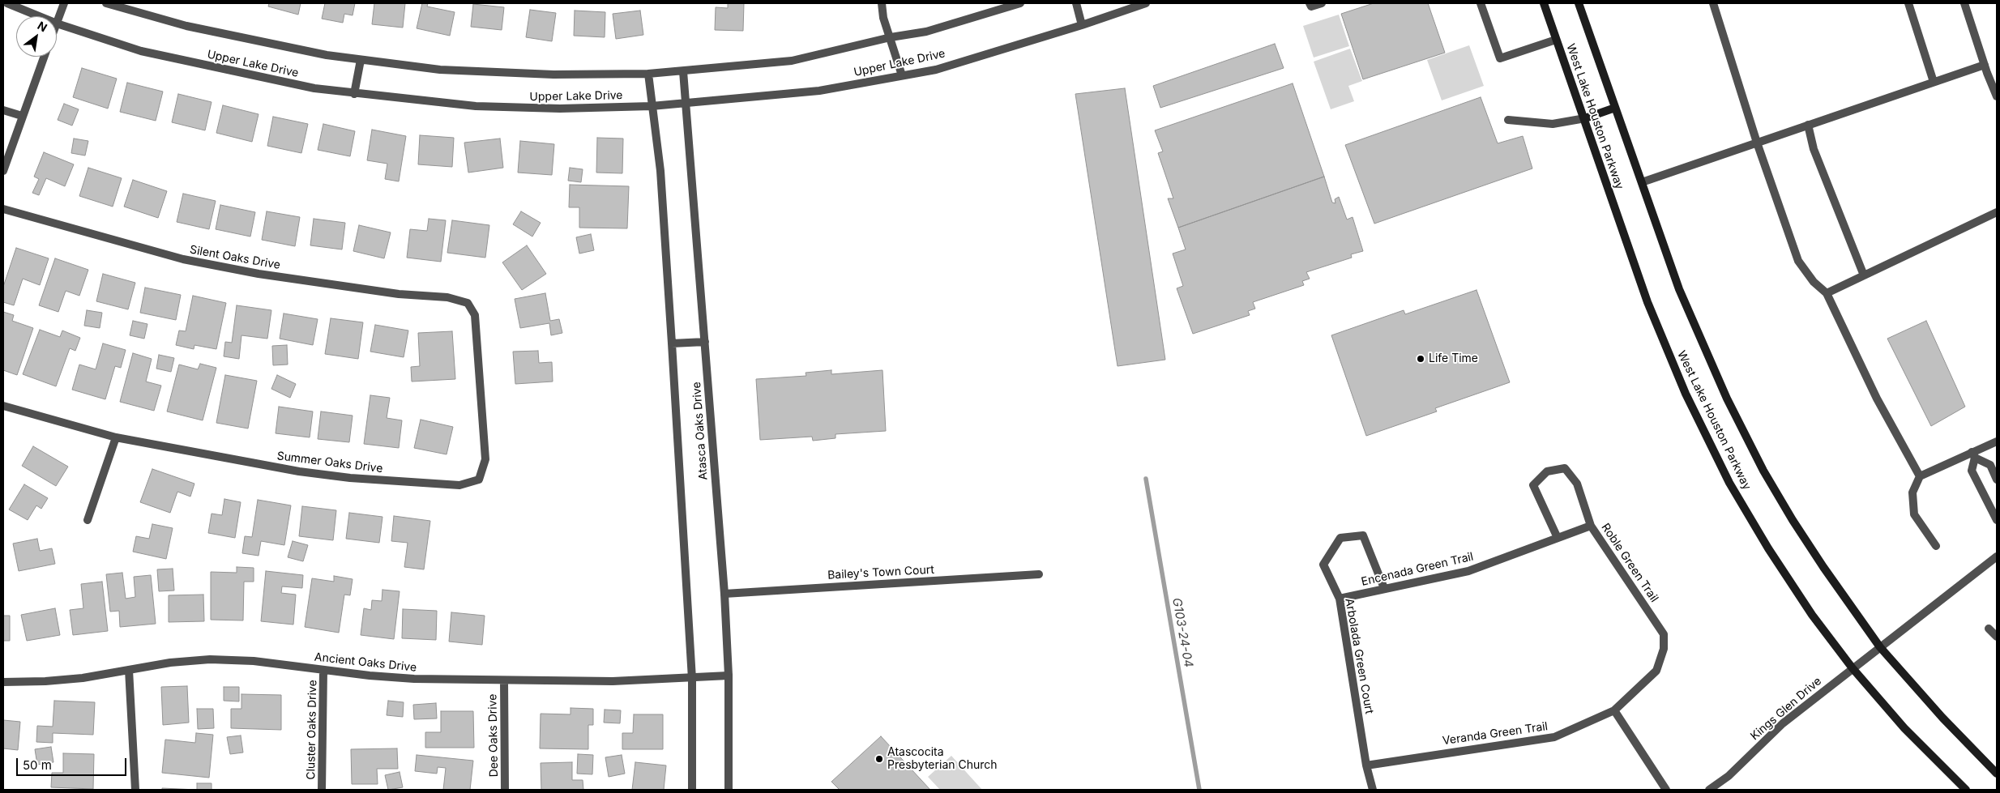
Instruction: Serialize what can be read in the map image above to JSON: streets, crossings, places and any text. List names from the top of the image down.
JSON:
{
  "streets": {
    "main road": ["West Lake Houston Parkway"],
    "street": [
      "Upper Lake Drive",
      "Silent Oaks Drive",
      "Atasca Oaks Drive",
      "Summer Oaks Drive",
      "Roble Green Trail",
      "Encenada Green Trail",
      "Bailey's Town Court",
      "Arbolada Green Court",
      "Ancient Oaks Drive",
      "Kings Glen Drive",
      "Cluster Oaks Drive",
      "Veranda Green Trail",
      "Dee Oaks Drive"
    ]
  },
  "crossings": [
    ["Upper Lake Drive", "Atasca Oaks Drive"],
    ["West Lake Houston Parkway", "Kings Glen Drive"],
    ["Silent Oaks Drive", "Summer Oaks Drive"],
    ["Atasca Oaks Drive", "Bailey's Town Court"],
    ["Atasca Oaks Drive", "Ancient Oaks Drive"],
    ["Roble Green Trail", "Encenada Green Trail"],
    ["Roble Green Trail", "Veranda Green Trail"],
    ["Encenada Green Trail", "Arbolada Green Court"],
    ["Arbolada Green Court", "Veranda Green Trail"],
    ["Ancient Oaks Drive", "Cluster Oaks Drive"],
    ["Ancient Oaks Drive", "Dee Oaks Drive"]
  ],
  "water": ["G103-24-04"],
  "places": ["Life Time", "Atascocita Presbyterian Church"],
  "scale_bar": "50 m",
  "north": "top right"
}
